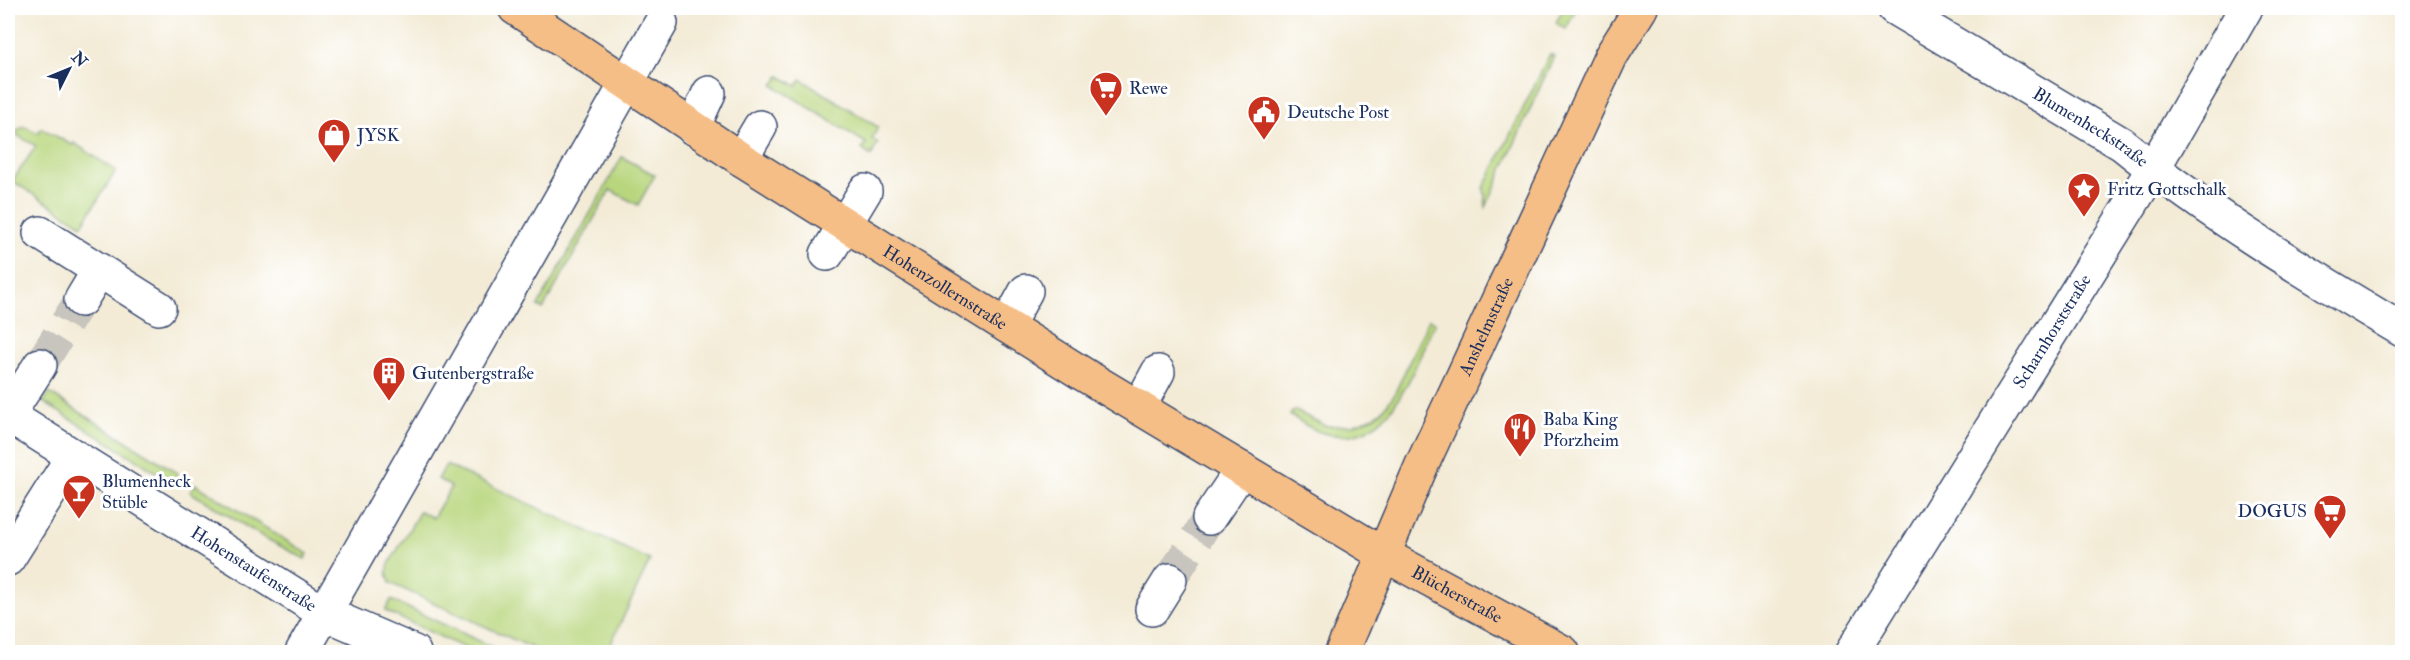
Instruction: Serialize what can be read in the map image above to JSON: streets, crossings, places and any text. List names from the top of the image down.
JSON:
{
  "streets": {
    "main road": ["Hohenzollernstraße", "Anshelmstraße", "Blücherstraße"],
    "street": ["Blumenheckstraße", "Scharnhorststraße", "Hohenstaufenstraße"]
  },
  "crossings": [
    ["Blumenheckstraße", "Scharnhorststraße"],
    ["Hohenzollernstraße", "Anshelmstraße"],
    ["Hohenzollernstraße", "Blücherstraße"],
    ["Anshelmstraße", "Blücherstraße"]
  ],
  "places": {
    "supermarket": ["Rewe", "DOGUS"],
    "public building": ["Deutsche Post"],
    "shop": ["JYSK"],
    "place": ["Fritz Gottschalk"],
    "building": ["Gutenbergstraße"],
    "restaurant": ["Baba King Pforzheim"],
    "bar": ["Blumenheck Stüble"]
  },
  "north": "top right"
}
